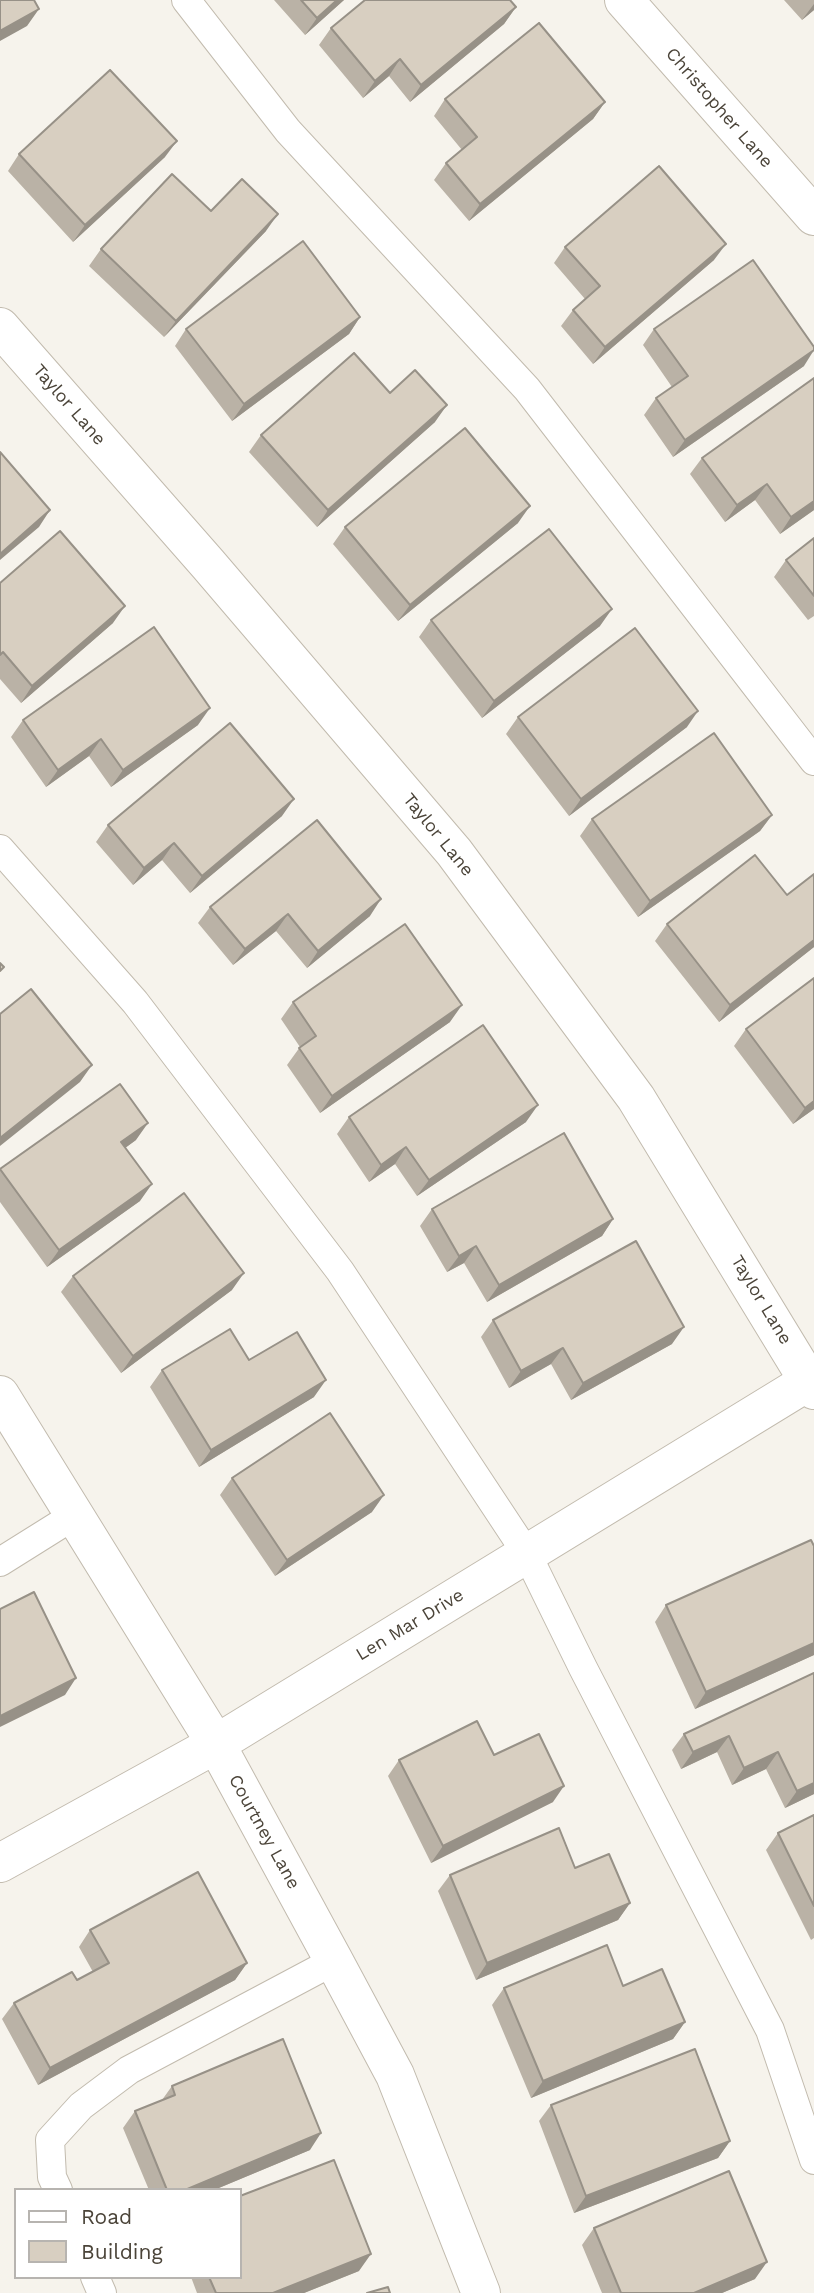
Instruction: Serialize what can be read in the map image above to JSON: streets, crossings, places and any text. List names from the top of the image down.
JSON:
{
  "streets": {
    "street": [
      "Christopher Lane",
      "Taylor Lane",
      "Len Mar Drive",
      "Courtney Lane"
    ]
  },
  "crossings": [
    ["Taylor Lane", "Len Mar Drive"],
    ["Len Mar Drive", "Courtney Lane"]
  ],
  "legend": ["Road", "Building"]
}
